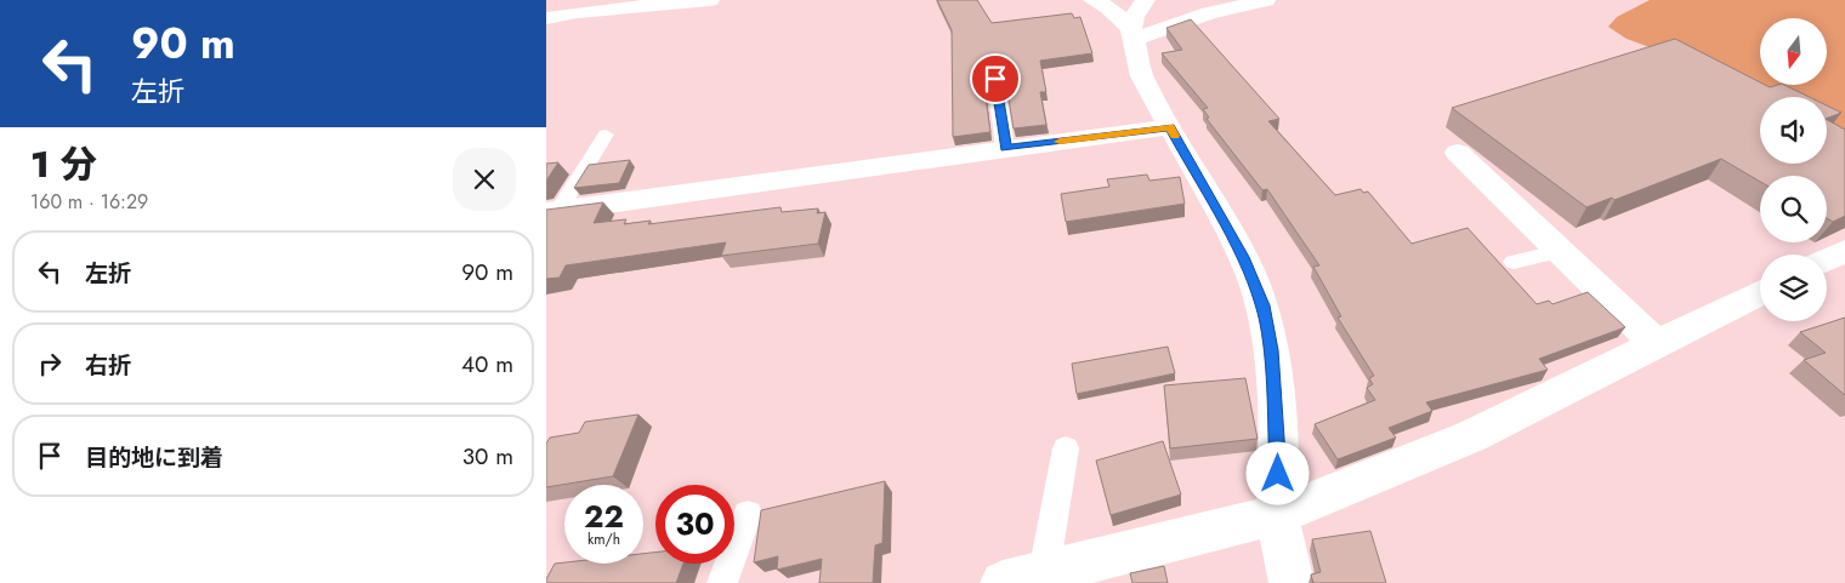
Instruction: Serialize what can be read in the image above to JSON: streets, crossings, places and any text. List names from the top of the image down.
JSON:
{
  "north": "bottom",
  "page": {
    "turn": ["90 m", "左折"],
    "heading": ["1 分", "160 m · 16:29"],
    "list": [
      {
        "name": "左折",
        "value": "90 m"
      },
      {
        "name": "右折",
        "value": "40 m"
      },
      {
        "name": "目的地に到着",
        "value": "30 m"
      }
    ],
    "speed": "22 km/h",
    "limit": "30"
  }
}
